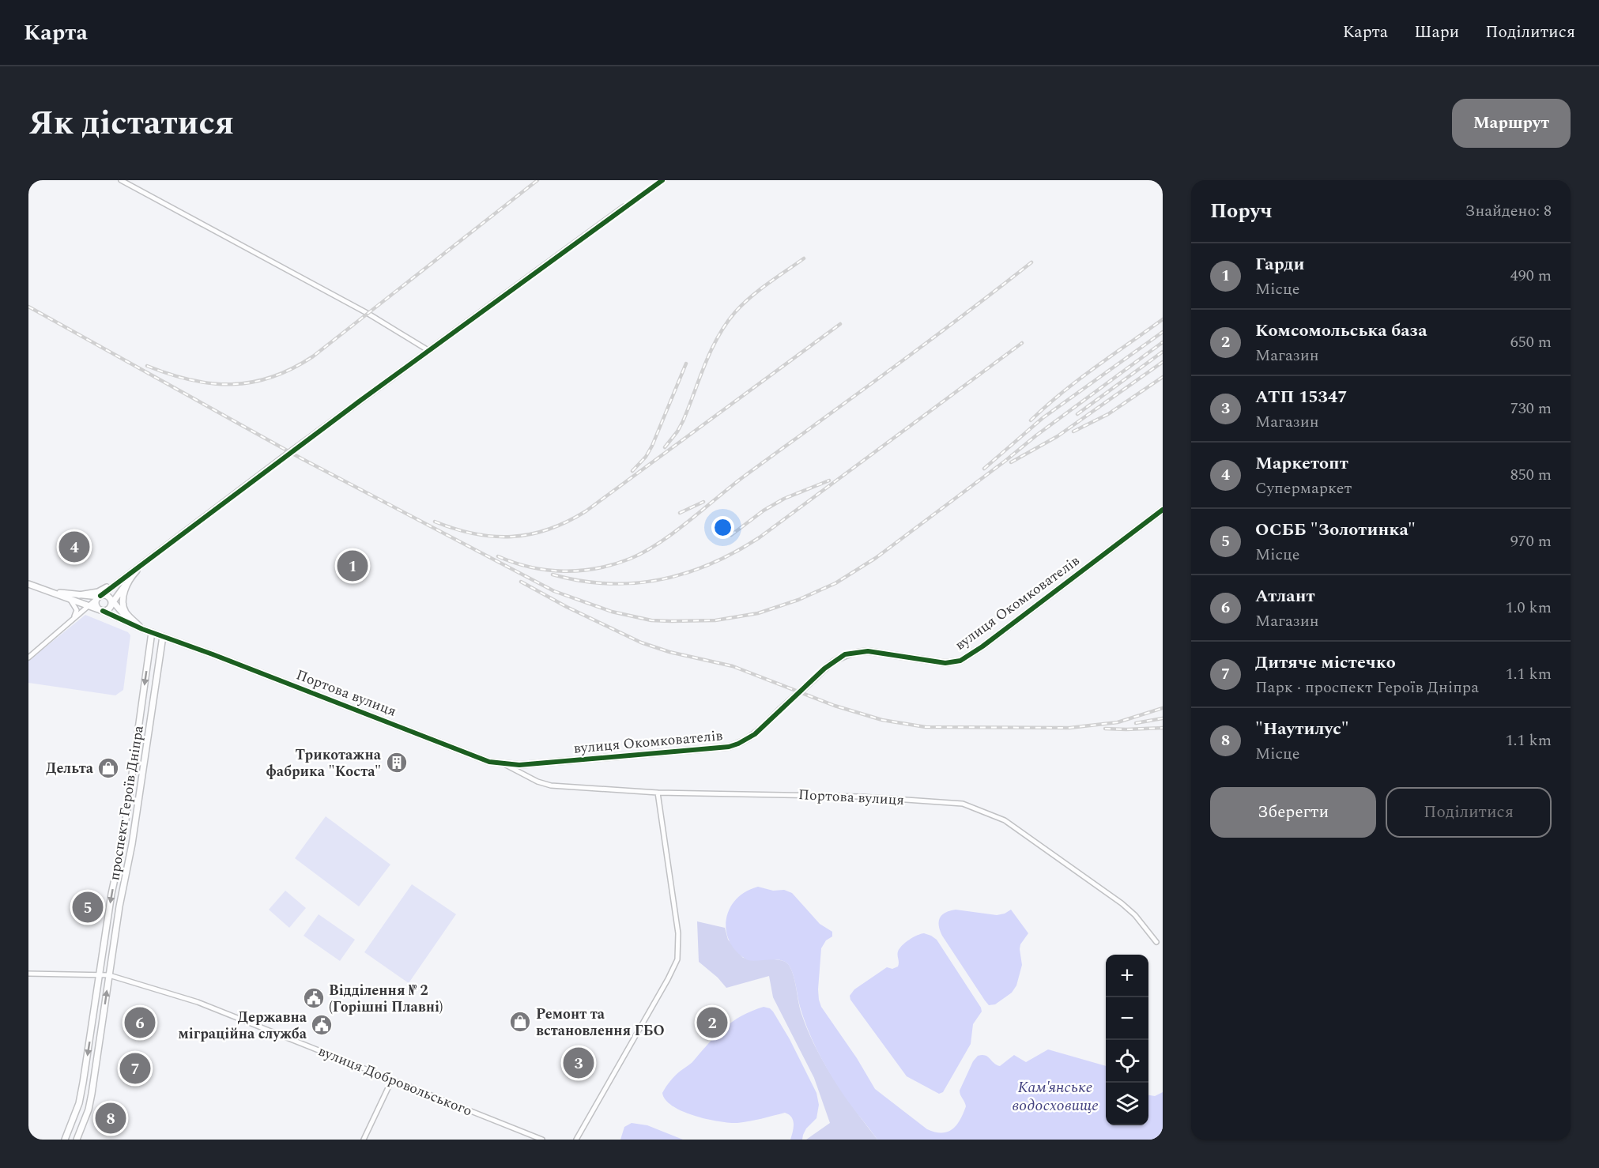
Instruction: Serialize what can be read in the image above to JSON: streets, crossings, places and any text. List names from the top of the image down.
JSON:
{
  "streets": {
    "street": [
      "вулиця Окомкователів",
      "Портова вулиця",
      "проспект Героїв Дніпра",
      "вулиця Добровольського"
    ]
  },
  "crossings": [
    ["вулиця Окомкователів", "Портова вулиця"],
    ["Портова вулиця", "проспект Героїв Дніпра"],
    ["проспект Героїв Дніпра", "вулиця Добровольського"]
  ],
  "water": ["Кам'янське водосховище"],
  "places": {
    "building": ["Трикотажна фабрика \"Коста\""],
    "shop": ["Дельта", "Ремонт та встановлення ГБО"],
    "public building": ["Відділення № 2 (Горішні Плавні)", "Державна міграційна служба"]
  },
  "page": {
    "header": "Карта",
    "nav": ["Карта", "Шари", "Поділитися"],
    "title": "Як дістатися",
    "buttons": [
      "Маршрут",
      ["Зберегти", "Поділитися"]
    ],
    "heading": ["Поруч", "Знайдено: 8"],
    "list": [
      {
        "mark": "1",
        "name": "Гарди",
        "note": "Місце",
        "value": "490 m"
      },
      {
        "mark": "2",
        "name": "Комсомольська база",
        "note": "Магазин",
        "value": "650 m"
      },
      {
        "mark": "3",
        "name": "АТП 15347",
        "note": "Магазин",
        "value": "730 m"
      },
      {
        "mark": "4",
        "name": "Маркетопт",
        "note": "Супермаркет",
        "value": "850 m"
      },
      {
        "mark": "5",
        "name": "ОСББ \"Золотинка\"",
        "note": "Місце",
        "value": "970 m"
      },
      {
        "mark": "6",
        "name": "Атлант",
        "note": "Магазин",
        "value": "1.0 km"
      },
      {
        "mark": "7",
        "name": "Дитяче містечко",
        "note": "Парк · проспект Героїв Дніпра",
        "value": "1.1 km"
      },
      {
        "mark": "8",
        "name": "\"Наутилус\"",
        "note": "Місце",
        "value": "1.1 km"
      }
    ],
    "pins": [
      "4",
      "1",
      "5",
      "2",
      "6",
      "3",
      "7",
      "8"
    ],
    "map_buttons": ["+", "−"]
  }
}
